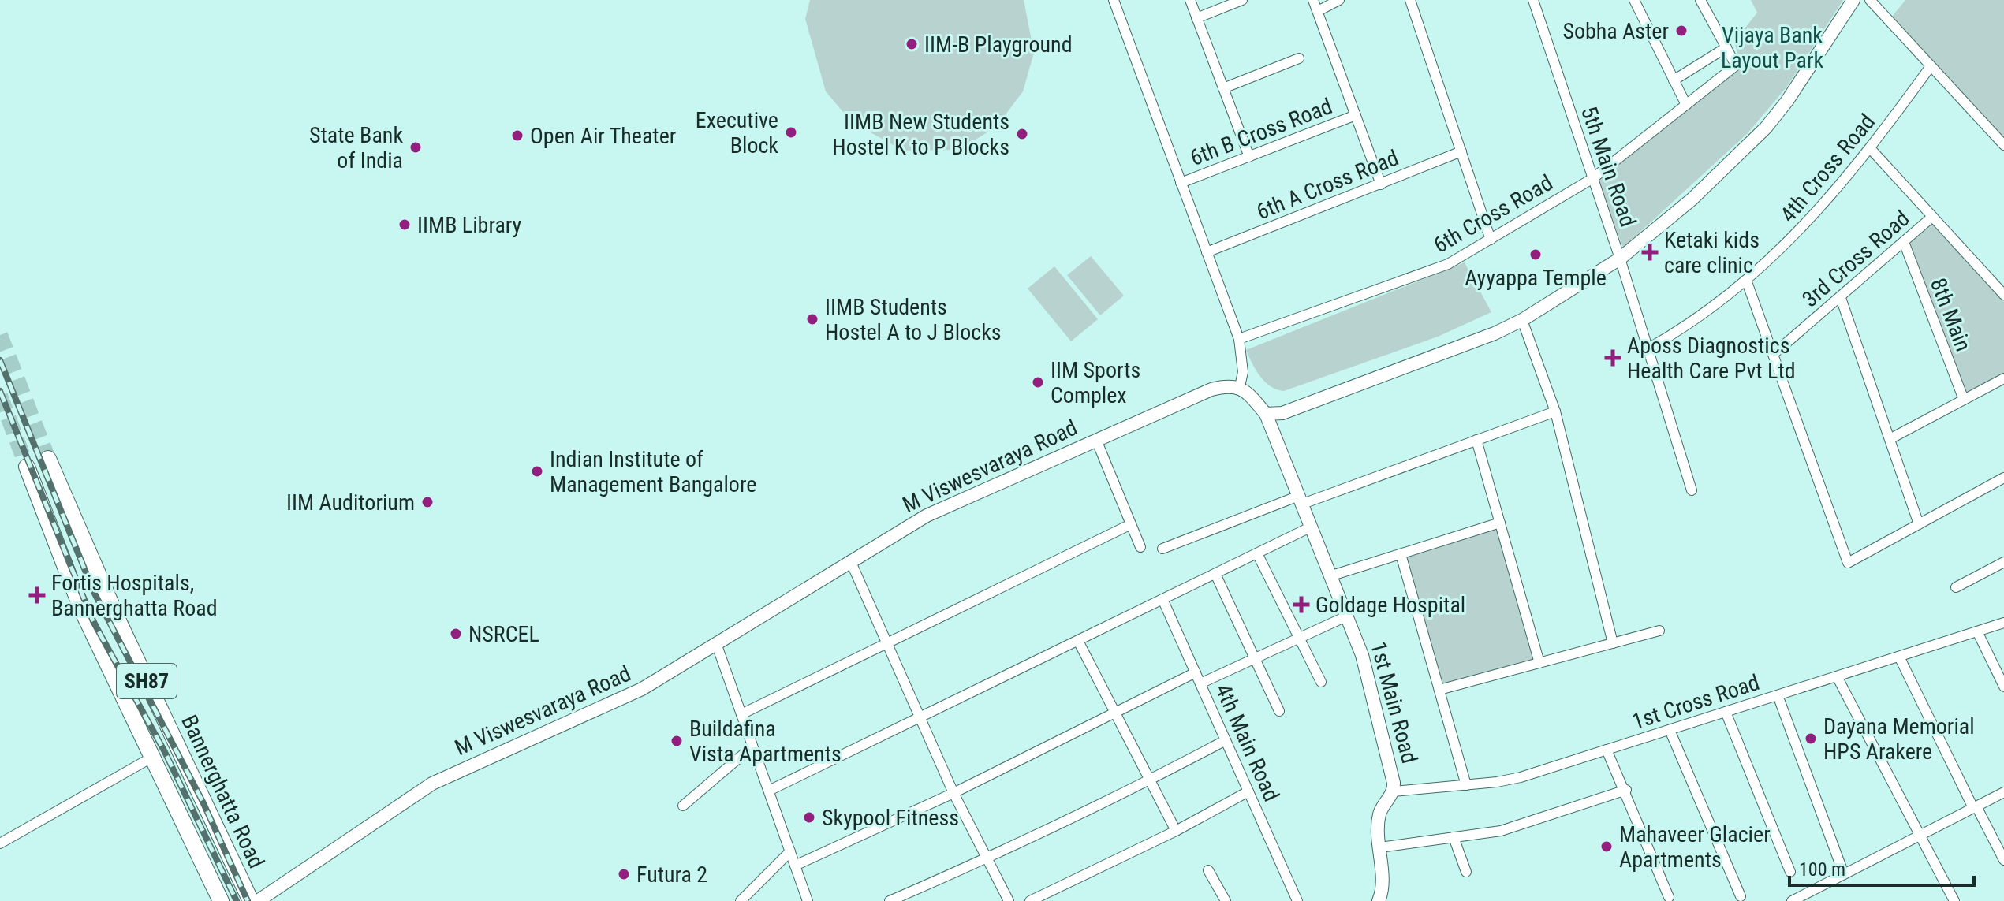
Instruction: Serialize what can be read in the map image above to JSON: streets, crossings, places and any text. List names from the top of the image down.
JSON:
{
  "streets": {
    "main road": ["SH87", "Bannerghatta Road"],
    "street": [
      "6th B Cross Road",
      "5th Main Road",
      "4th Cross Road",
      "6th A Cross Road",
      "6th Cross Road",
      "3rd Cross Road",
      "8th Main",
      "M Viswesvaraya Road",
      "1st Cross Road",
      "1st Main Road",
      "4th Main Road"
    ]
  },
  "crossings": [
    ["5th Main Road", "4th Cross Road"],
    ["5th Main Road", "6th Cross Road"],
    ["3rd Cross Road", "8th Main"],
    ["1st Cross Road", "1st Main Road"]
  ],
  "parks": ["Vijaya Bank Layout Park"],
  "places": {
    "other": [
      "Sobha Aster",
      "IIM-B Playground",
      "Executive Block",
      "IIMB New Students Hostel K to P Blocks",
      "Open Air Theater",
      "State Bank of India",
      "IIMB Library",
      "Ayyappa Temple",
      "IIMB Students Hostel A to J Blocks",
      "IIM Sports Complex",
      "Indian Institute of Management Bangalore",
      "IIM Auditorium",
      "NSRCEL",
      "Dayana Memorial HPS Arakere",
      "Buildafina Vista Apartments",
      "Skypool Fitness",
      "Mahaveer Glacier Apartments",
      "Futura 2"
    ],
    "health": [
      "Ketaki kids care clinic",
      "Aposs Diagnostics Health Care Pvt Ltd",
      "Fortis Hospitals, Bannerghatta Road",
      "Goldage Hospital"
    ]
  },
  "scale_bar": "100 m"
}
